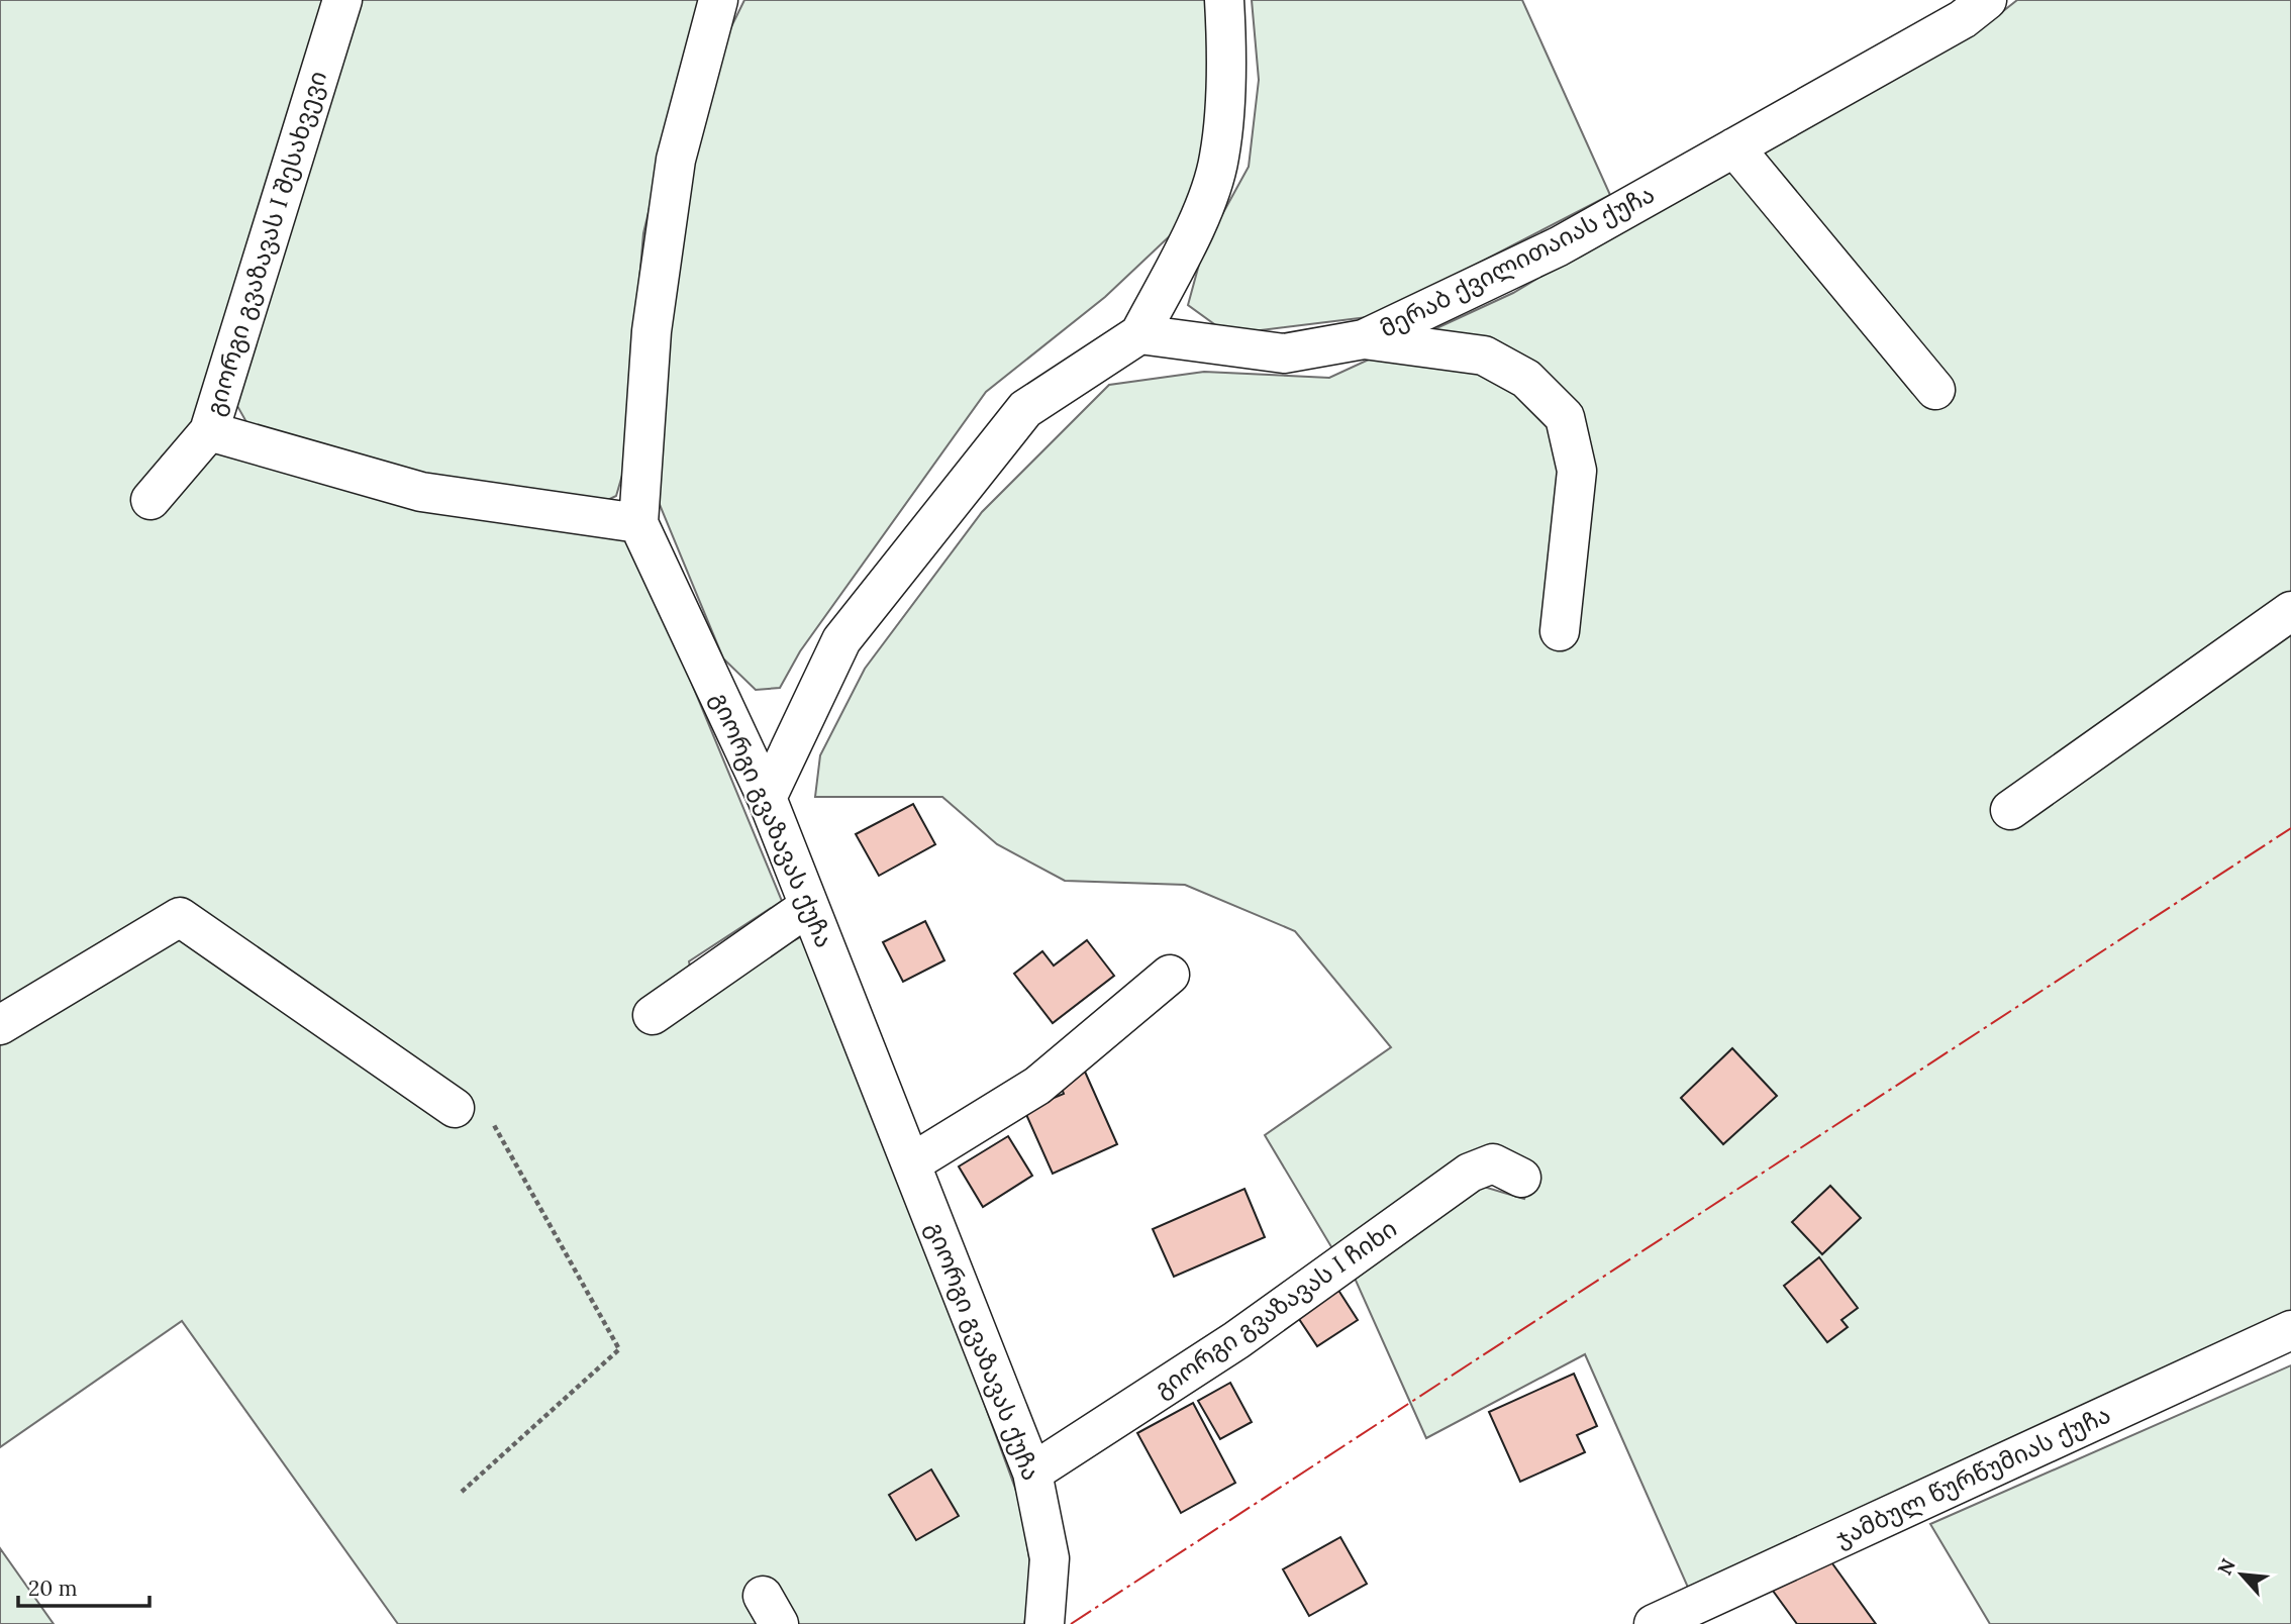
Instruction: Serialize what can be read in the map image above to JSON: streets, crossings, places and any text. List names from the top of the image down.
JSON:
{
  "streets": {
    "street": [
      "გიორგი გვაზავას I შესახვევი",
      "მერაბ ქვილითაიას ქუჩა",
      "გიორგი გვაზავას ქუჩა",
      "გიორგი გვაზავას I ჩიხი",
      "ჯამბულ წურწუმიას ქუჩა"
    ]
  },
  "crossings": [
    ["გიორგი გვაზავას I შესახვევი", "გიორგი გვაზავას ქუჩა"],
    ["გიორგი გვაზავას ქუჩა", "გიორგი გვაზავას I ჩიხი"]
  ],
  "scale_bar": "20 m",
  "north": "top left"
}
